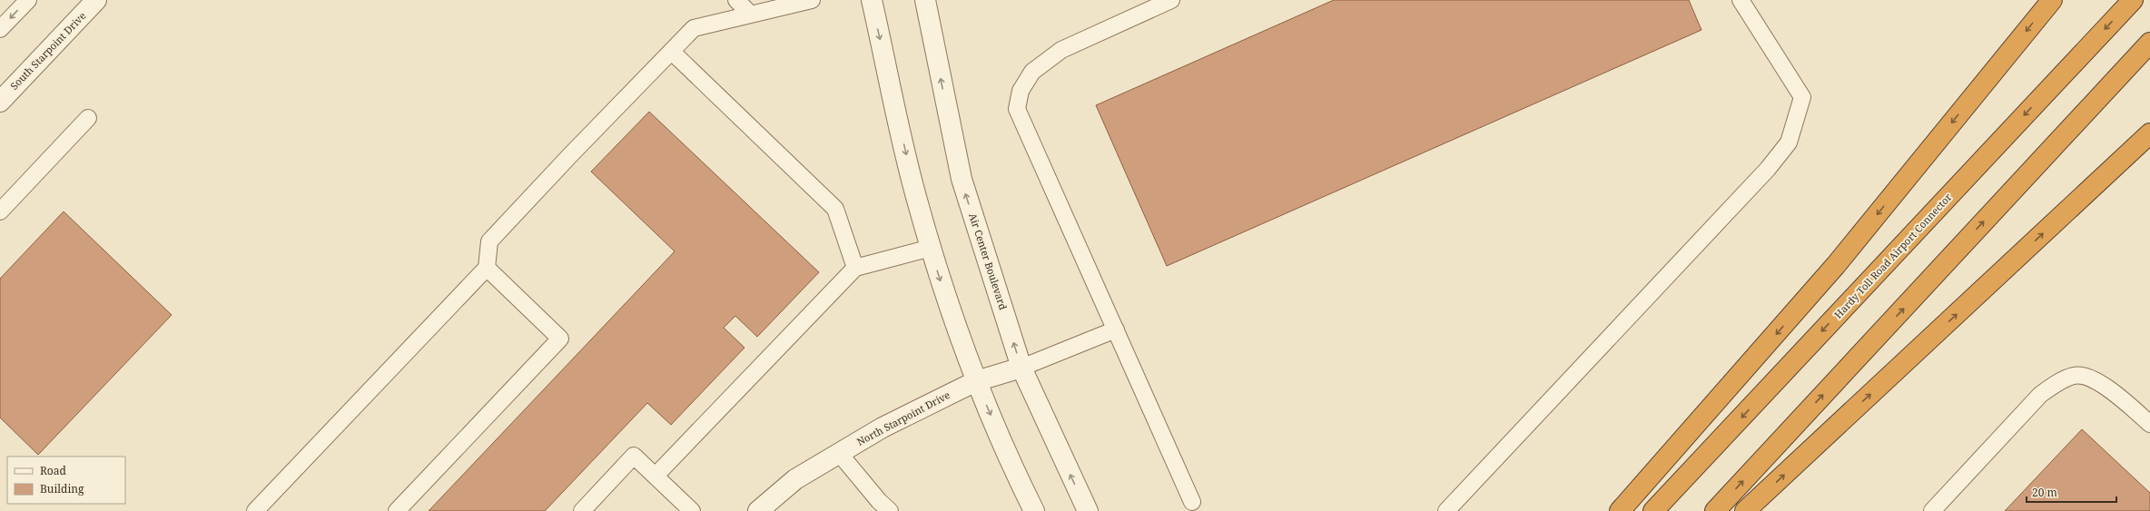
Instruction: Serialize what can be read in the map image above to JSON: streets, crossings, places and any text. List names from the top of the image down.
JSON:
{
  "streets": {
    "highway": ["Hardy Toll Road Airport Connector"],
    "street": ["South Starpoint Drive", "Air Center Boulevard", "North Starpoint Drive"]
  },
  "crossings": [
    ["Air Center Boulevard", "North Starpoint Drive"]
  ],
  "legend": ["Road", "Building"],
  "scale_bar": "20 m"
}
